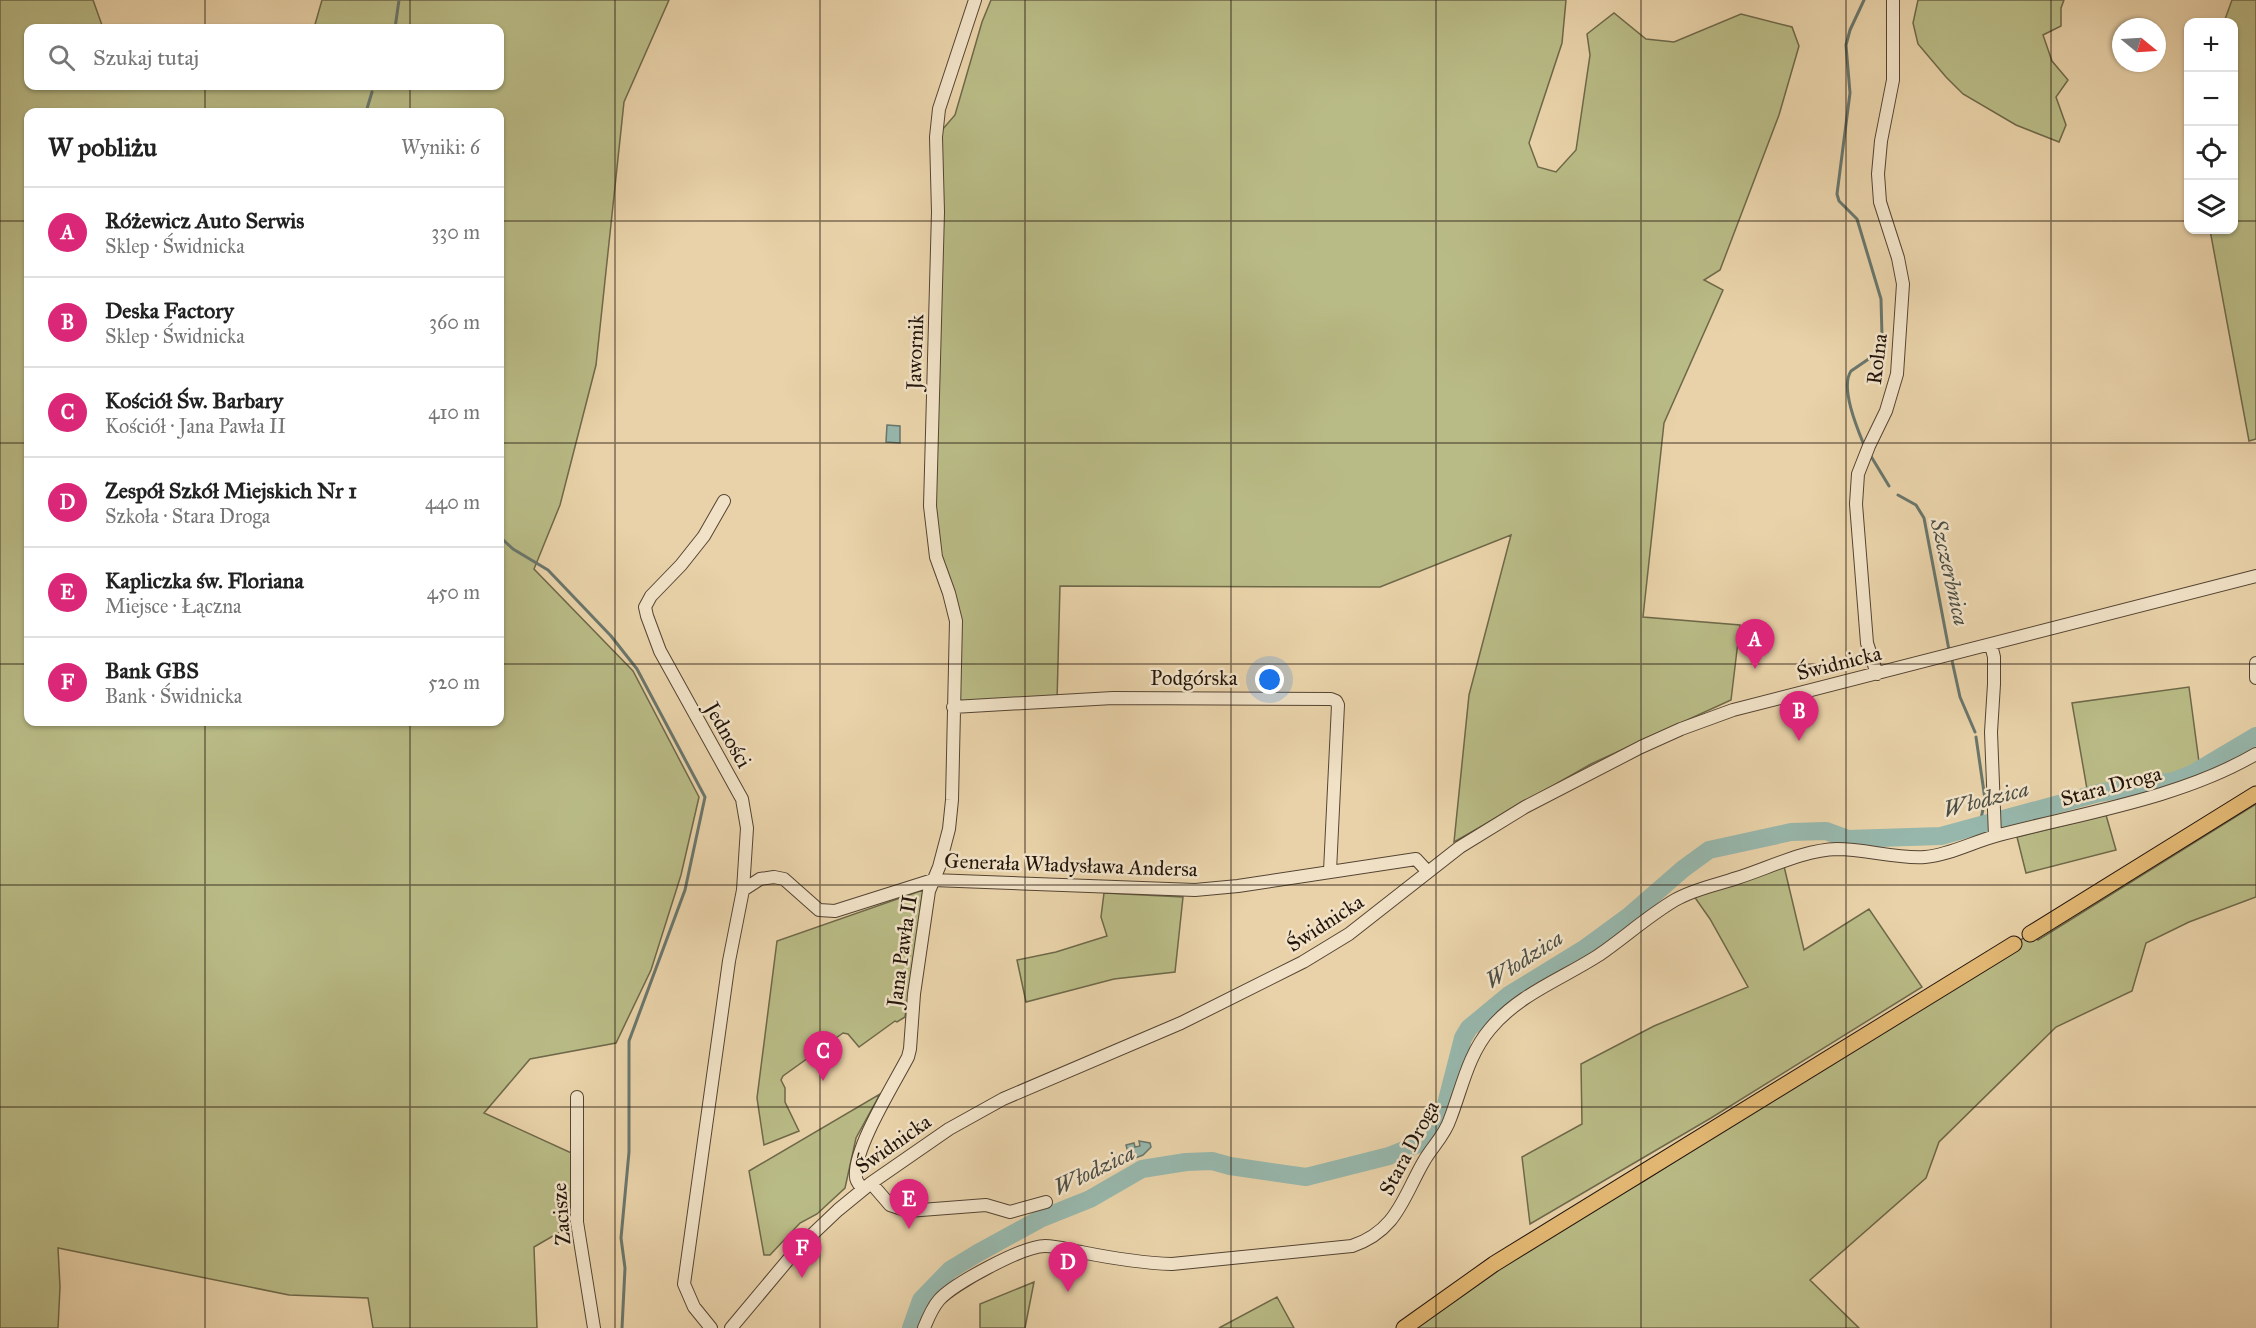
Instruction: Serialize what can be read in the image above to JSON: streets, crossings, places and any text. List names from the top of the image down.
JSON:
{
  "streets": {
    "street": [
      "Jawornik",
      "Rolna",
      "Świdnicka",
      "Podgórska",
      "Jedności",
      "Stara Droga",
      "Generała Władysława Andersa",
      "Jana Pawła II",
      "Zacisze"
    ]
  },
  "crossings": [
    ["Jawornik", "Podgórska"],
    ["Jawornik", "Jana Pawła II"],
    ["Rolna", "Świdnicka"],
    ["Świdnicka", "Generała Władysława Andersa"],
    ["Świdnicka", "Jana Pawła II"],
    ["Podgórska", "Generała Władysława Andersa"],
    ["Podgórska", "Jana Pawła II"],
    ["Jedności", "Generała Władysława Andersa"],
    ["Generała Władysława Andersa", "Jana Pawła II"]
  ],
  "water": ["Szczerbnica", "Włodzica"],
  "north": "right",
  "page": {
    "map_buttons": ["+", "−"],
    "search": "Szukaj tutaj",
    "heading": ["W pobliżu", "Wyniki: 6"],
    "list": [
      {
        "mark": "A",
        "name": "Różewicz Auto Serwis",
        "note": "Sklep · Świdnicka",
        "value": "330 m"
      },
      {
        "mark": "B",
        "name": "Deska Factory",
        "note": "Sklep · Świdnicka",
        "value": "360 m"
      },
      {
        "mark": "C",
        "name": "Kościół Św. Barbary",
        "note": "Kościół · Jana Pawła II",
        "value": "410 m"
      },
      {
        "mark": "D",
        "name": "Zespół Szkół Miejskich Nr 1",
        "note": "Szkoła · Stara Droga",
        "value": "440 m"
      },
      {
        "mark": "E",
        "name": "Kapliczka św. Floriana",
        "note": "Miejsce · Łączna",
        "value": "450 m"
      },
      {
        "mark": "F",
        "name": "Bank GBS",
        "note": "Bank · Świdnicka",
        "value": "520 m"
      }
    ],
    "pins": [
      "A",
      "B",
      "C",
      "E",
      "F",
      "D"
    ]
  }
}
